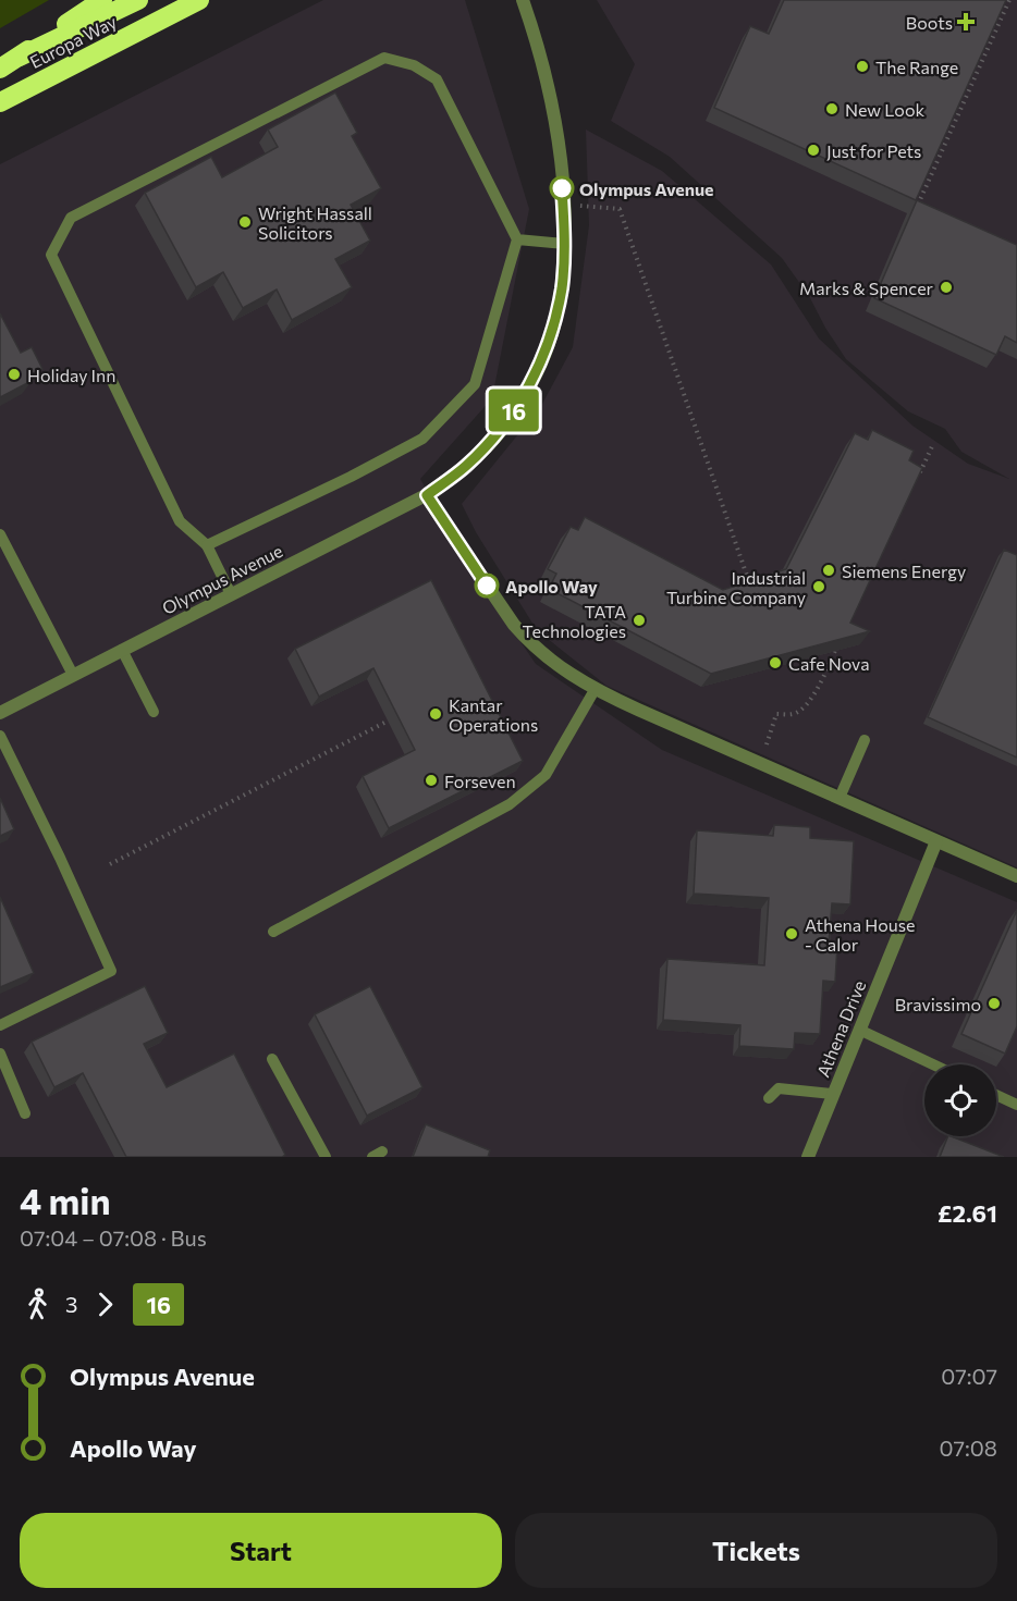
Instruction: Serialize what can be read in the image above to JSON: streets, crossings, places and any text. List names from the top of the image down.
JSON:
{
  "streets": {
    "highway": ["Europa Way"],
    "street": ["Olympus Avenue", "Athena Drive"]
  },
  "places": {
    "health": ["Boots"],
    "other": [
      "The Range",
      "New Look",
      "Just for Pets",
      "Olympus Avenue",
      "Wright Hassall Solicitors",
      "Marks & Spencer",
      "Holiday Inn",
      "Siemens Energy",
      "Apollo Way",
      "Industrial Turbine Company",
      "TATA Technologies",
      "Cafe Nova",
      "Kantar Operations",
      "Forseven",
      "Athena House - Calor",
      "Bravissimo"
    ]
  },
  "lines": ["bus line 16"],
  "page": {
    "on_map": "16",
    "heading": ["4 min", "07:04 – 07:08 · Bus", "£2.61"],
    "legs": ["3", "16"],
    "list": [
      {
        "name": "Olympus Avenue",
        "value": "07:07"
      },
      {
        "name": "Apollo Way",
        "value": "07:08"
      }
    ],
    "buttons": ["Start", "Tickets"]
  }
}
